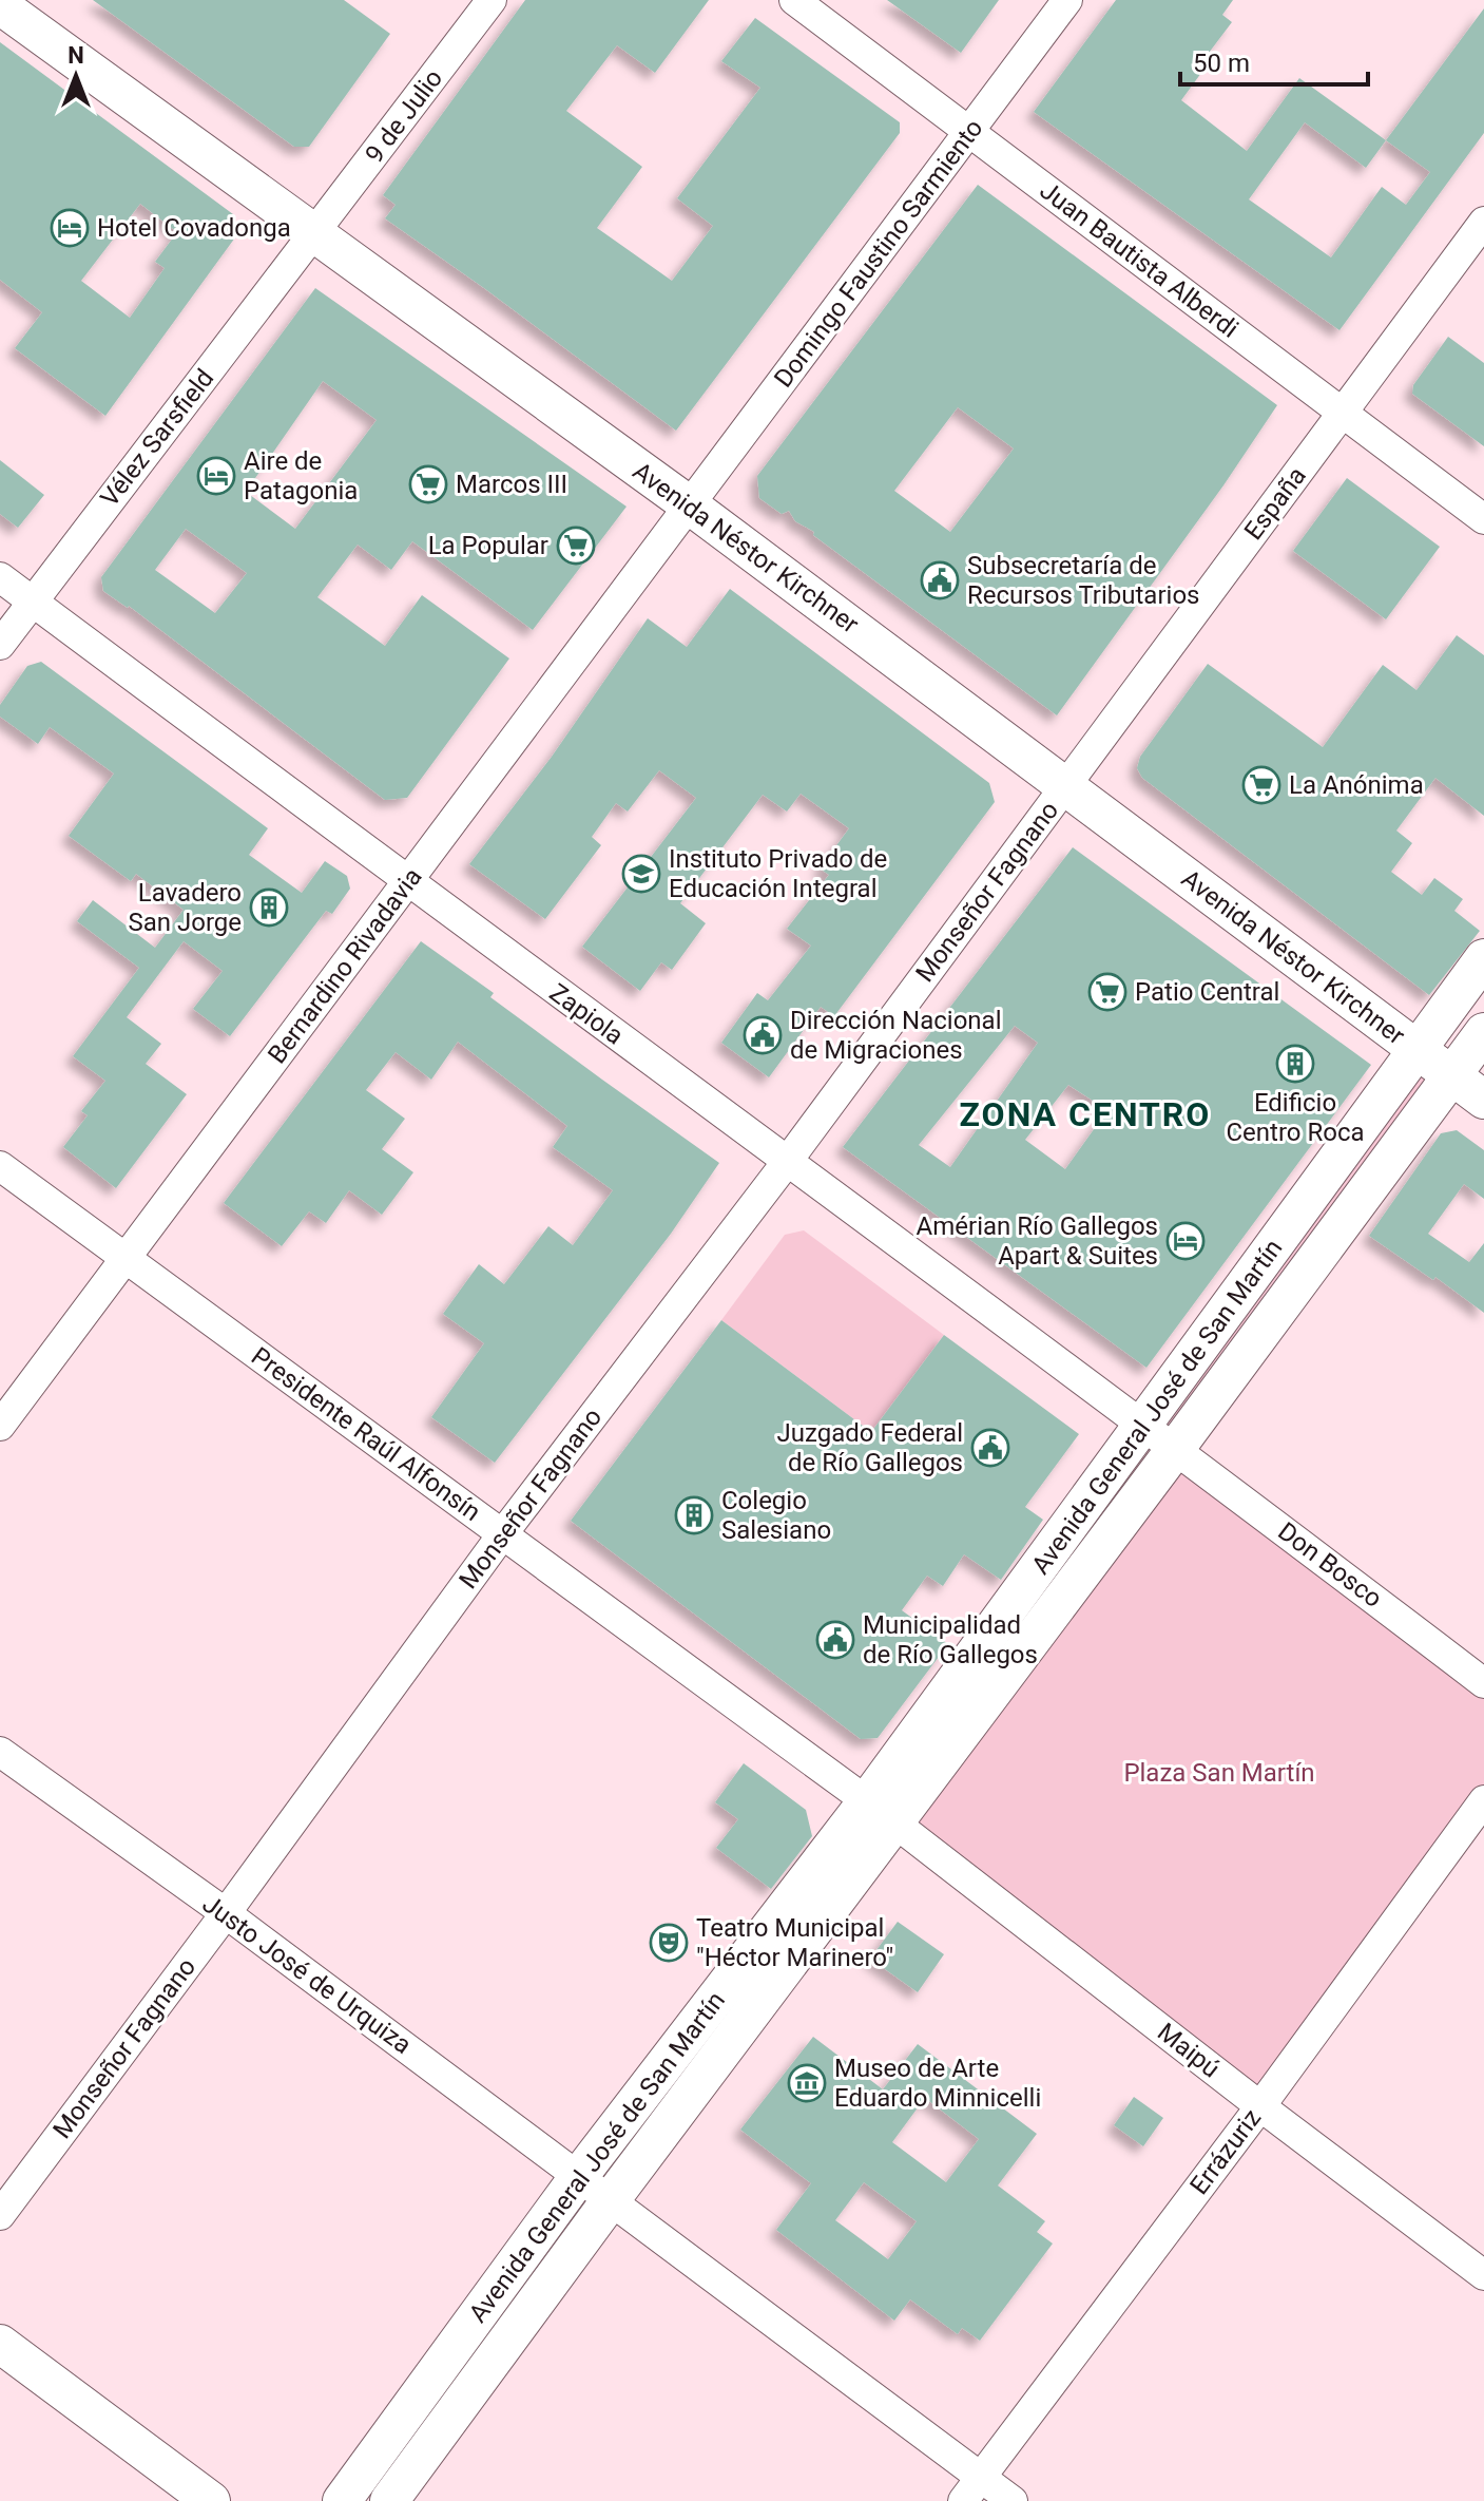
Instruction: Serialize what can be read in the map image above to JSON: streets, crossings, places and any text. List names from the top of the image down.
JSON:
{
  "streets": {
    "main road": ["Avenida Néstor Kirchner", "Avenida General José de San Martín"],
    "street": [
      "9 de Julio",
      "Domingo Faustino Sarmiento",
      "Juan Bautista Alberdi",
      "Vélez Sarsfield",
      "España",
      "Monseñor Fagnano",
      "Bernardino Rivadavia",
      "Zapiola",
      "Presidente Raúl Alfonsín",
      "Don Bosco",
      "Justo José de Urquiza",
      "Maipú",
      "Errázuriz"
    ]
  },
  "crossings": [
    ["9 de Julio", "Vélez Sarsfield"],
    ["9 de Julio", "Avenida Néstor Kirchner"],
    ["Domingo Faustino Sarmiento", "Juan Bautista Alberdi"],
    ["Domingo Faustino Sarmiento", "Avenida Néstor Kirchner"],
    ["Domingo Faustino Sarmiento", "Bernardino Rivadavia"],
    ["Juan Bautista Alberdi", "España"],
    ["Vélez Sarsfield", "Avenida Néstor Kirchner"],
    ["Vélez Sarsfield", "Zapiola"],
    ["España", "Avenida Néstor Kirchner"],
    ["España", "Monseñor Fagnano"],
    ["Avenida Néstor Kirchner", "Monseñor Fagnano"],
    ["Avenida Néstor Kirchner", "Bernardino Rivadavia"],
    ["Avenida Néstor Kirchner", "Avenida General José de San Martín"],
    ["Monseñor Fagnano", "Zapiola"],
    ["Monseñor Fagnano", "Presidente Raúl Alfonsín"],
    ["Monseñor Fagnano", "Justo José de Urquiza"],
    ["Bernardino Rivadavia", "Zapiola"],
    ["Bernardino Rivadavia", "Presidente Raúl Alfonsín"],
    ["Zapiola", "Avenida General José de San Martín"],
    ["Zapiola", "Don Bosco"],
    ["Avenida General José de San Martín", "Presidente Raúl Alfonsín"],
    ["Avenida General José de San Martín", "Don Bosco"],
    ["Avenida General José de San Martín", "Justo José de Urquiza"],
    ["Avenida General José de San Martín", "Maipú"],
    ["Presidente Raúl Alfonsín", "Maipú"],
    ["Justo José de Urquiza", "Errázuriz"],
    ["Maipú", "Errázuriz"]
  ],
  "districts": ["ZONA CENTRO"],
  "parks": ["Plaza San Martín"],
  "places": {
    "hotel": ["Hotel Covadonga", "Aire de Patagonia", "Amérian Río Gallegos Apart & Suites"],
    "supermarket": [
      "Marcos III",
      "La Popular",
      "La Anónima",
      "Patio Central"
    ],
    "public building": [
      "Subsecretaría de Recursos Tributarios",
      "Dirección Nacional de Migraciones",
      "Juzgado Federal de Río Gallegos",
      "Municipalidad de Río Gallegos"
    ],
    "school or university": ["Instituto Privado de Educación Integral"],
    "building": ["Lavadero San Jorge", "Edificio Centro Roca", "Colegio Salesiano"],
    "theatre": ["Teatro Municipal \"Héctor Marinero\""],
    "museum": ["Museo de Arte Eduardo Minnicelli"]
  },
  "scale_bar": "50 m",
  "north": "top"
}
